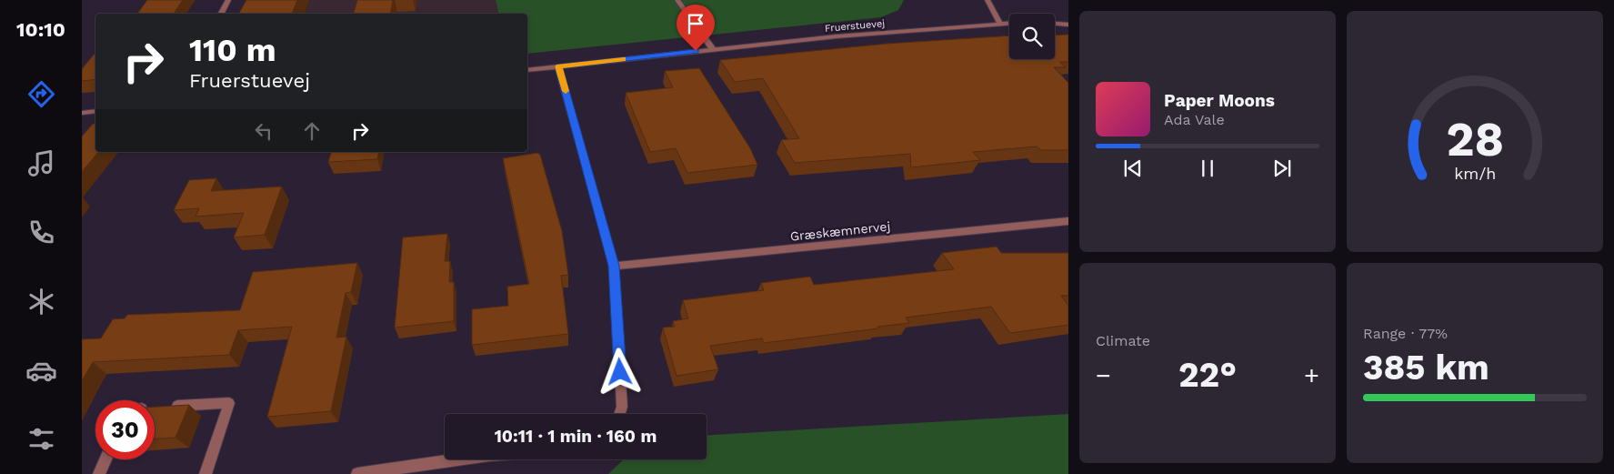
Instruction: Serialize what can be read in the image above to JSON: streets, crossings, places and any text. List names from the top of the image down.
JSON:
{
  "streets": {
    "street": ["Fruerstuevej", "Græskæmnervej"]
  },
  "page": {
    "tabs": "10:10",
    "turn": ["110 m", "Fruerstuevej"],
    "song": ["Paper Moons", "Ada Vale"],
    "tile": [
      "Climate",
      ["Range · 77%", "385 km"]
    ],
    "heat": ["−", "22°", "+"],
    "limit": "30",
    "trip": "10:11 · 1 min · 160 m",
    "gauge": ["28", "km/h"]
  }
}
